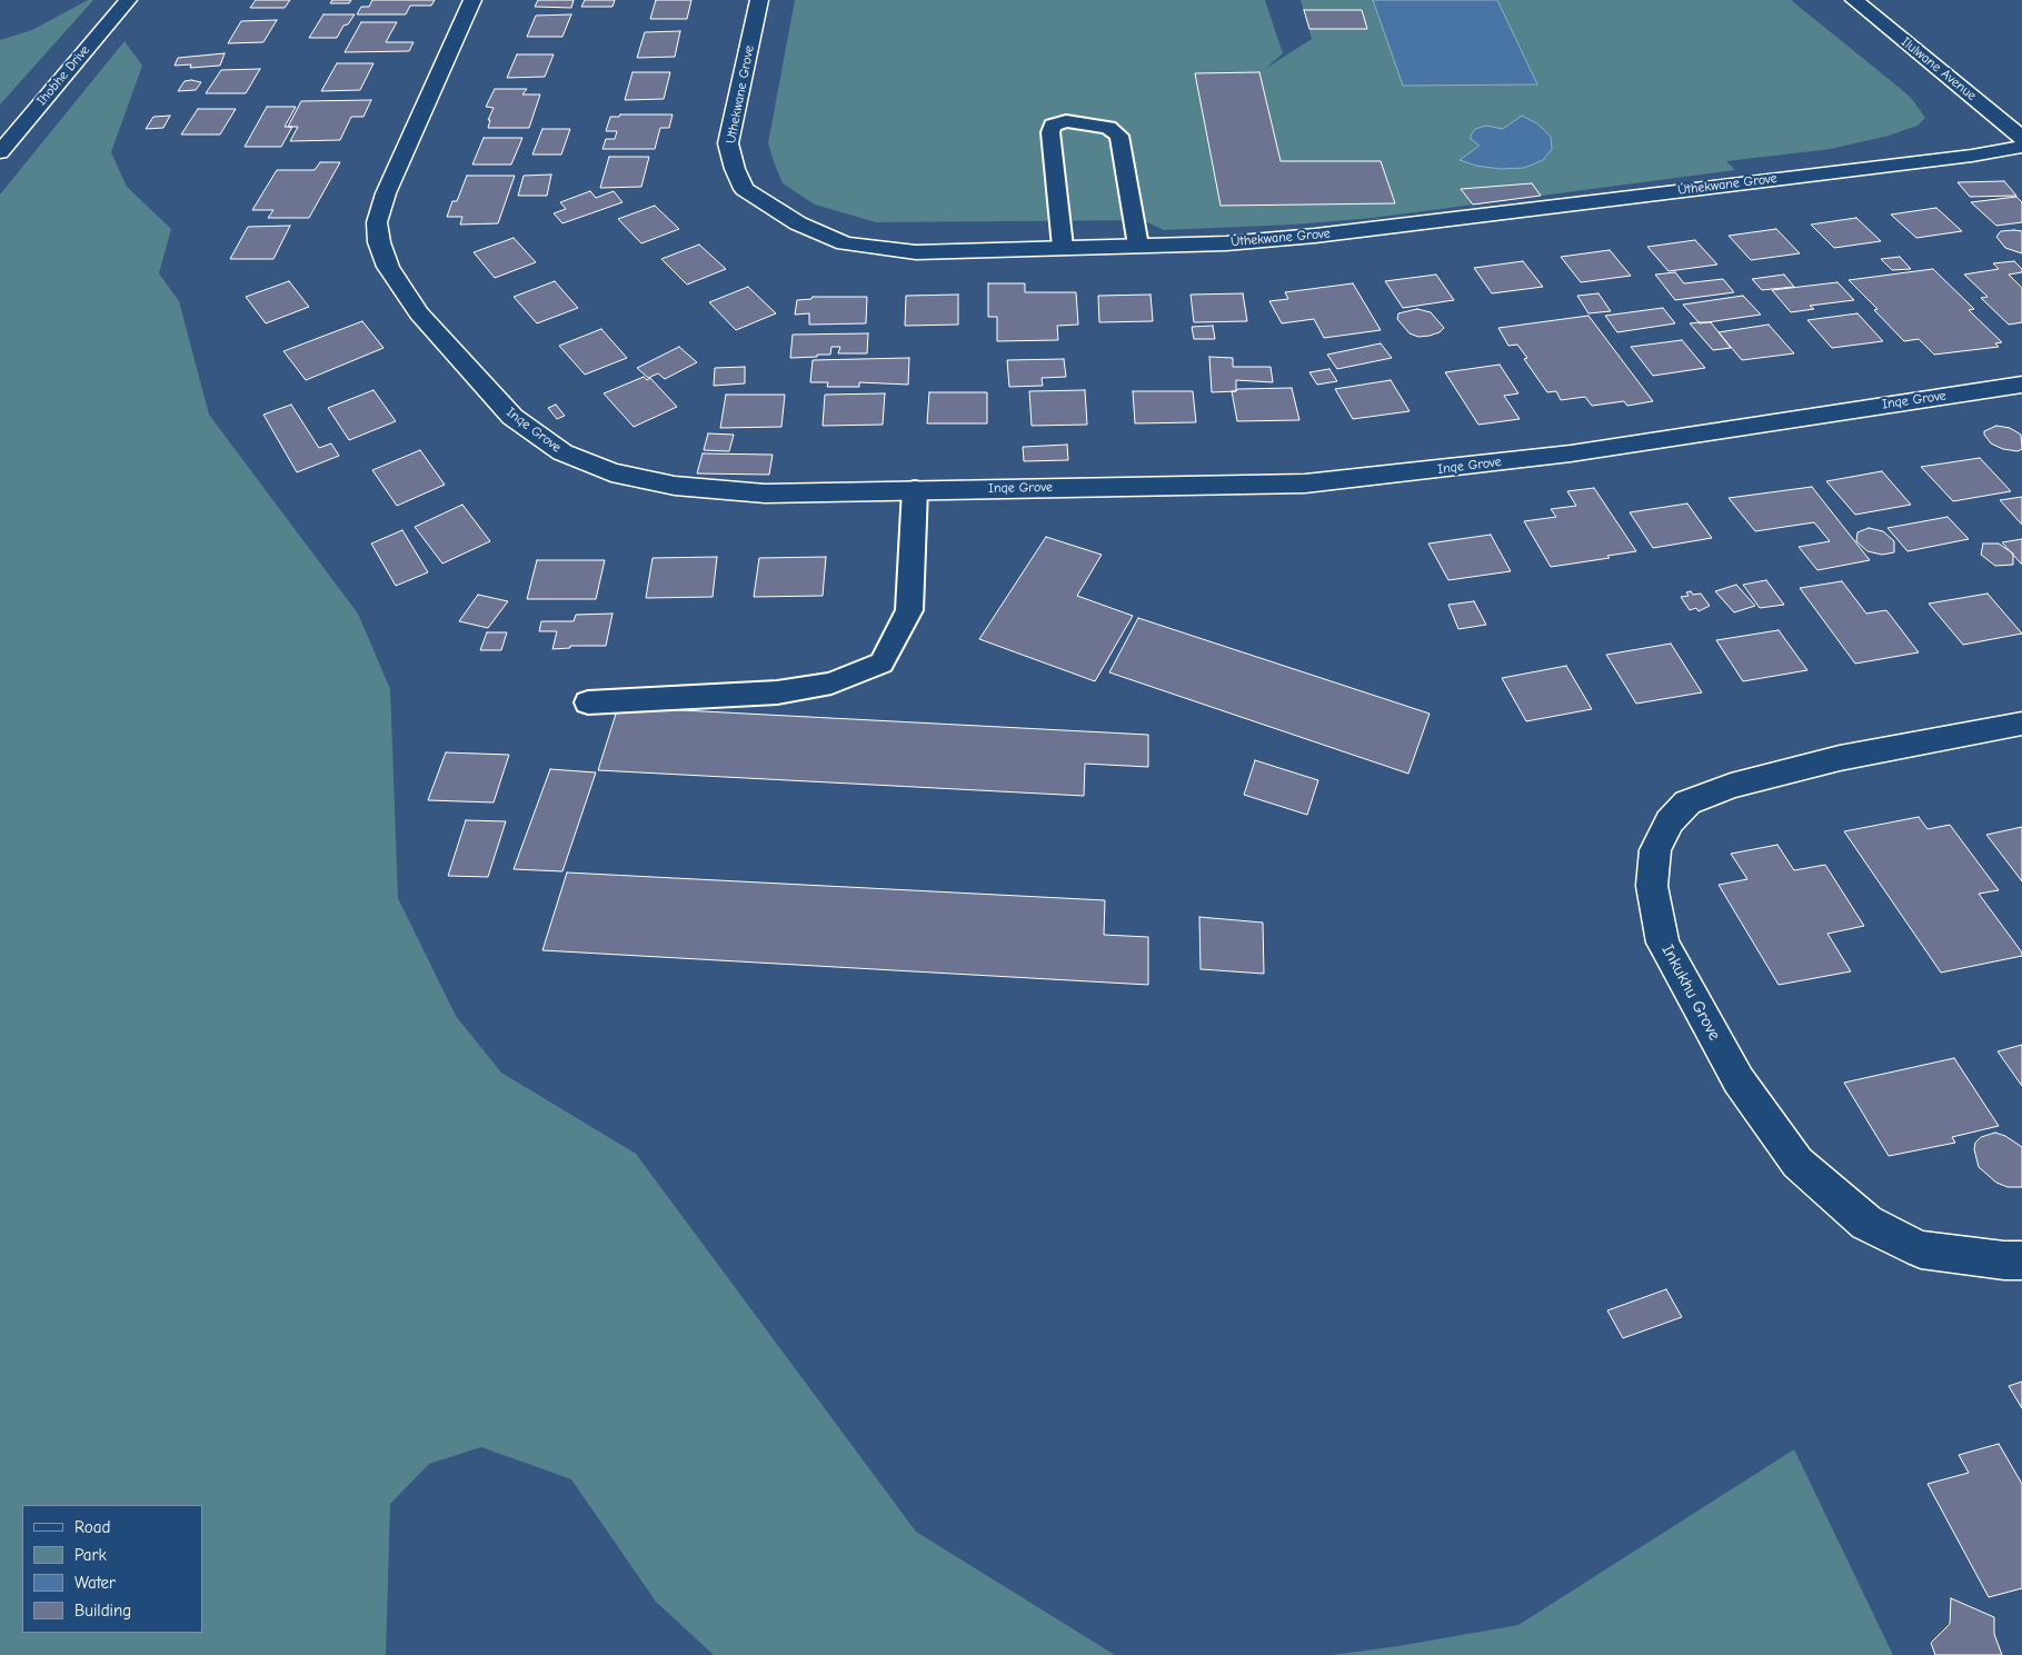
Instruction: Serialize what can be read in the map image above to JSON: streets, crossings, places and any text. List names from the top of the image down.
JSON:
{
  "streets": {
    "street": [
      "Ilulwane Avenue",
      "Ihobhe Drive",
      "Uthekwane Grove",
      "Inqe Grove",
      "Inkukhu Grove"
    ]
  },
  "legend": [
    "Road",
    "Park",
    "Water",
    "Building"
  ]
}
